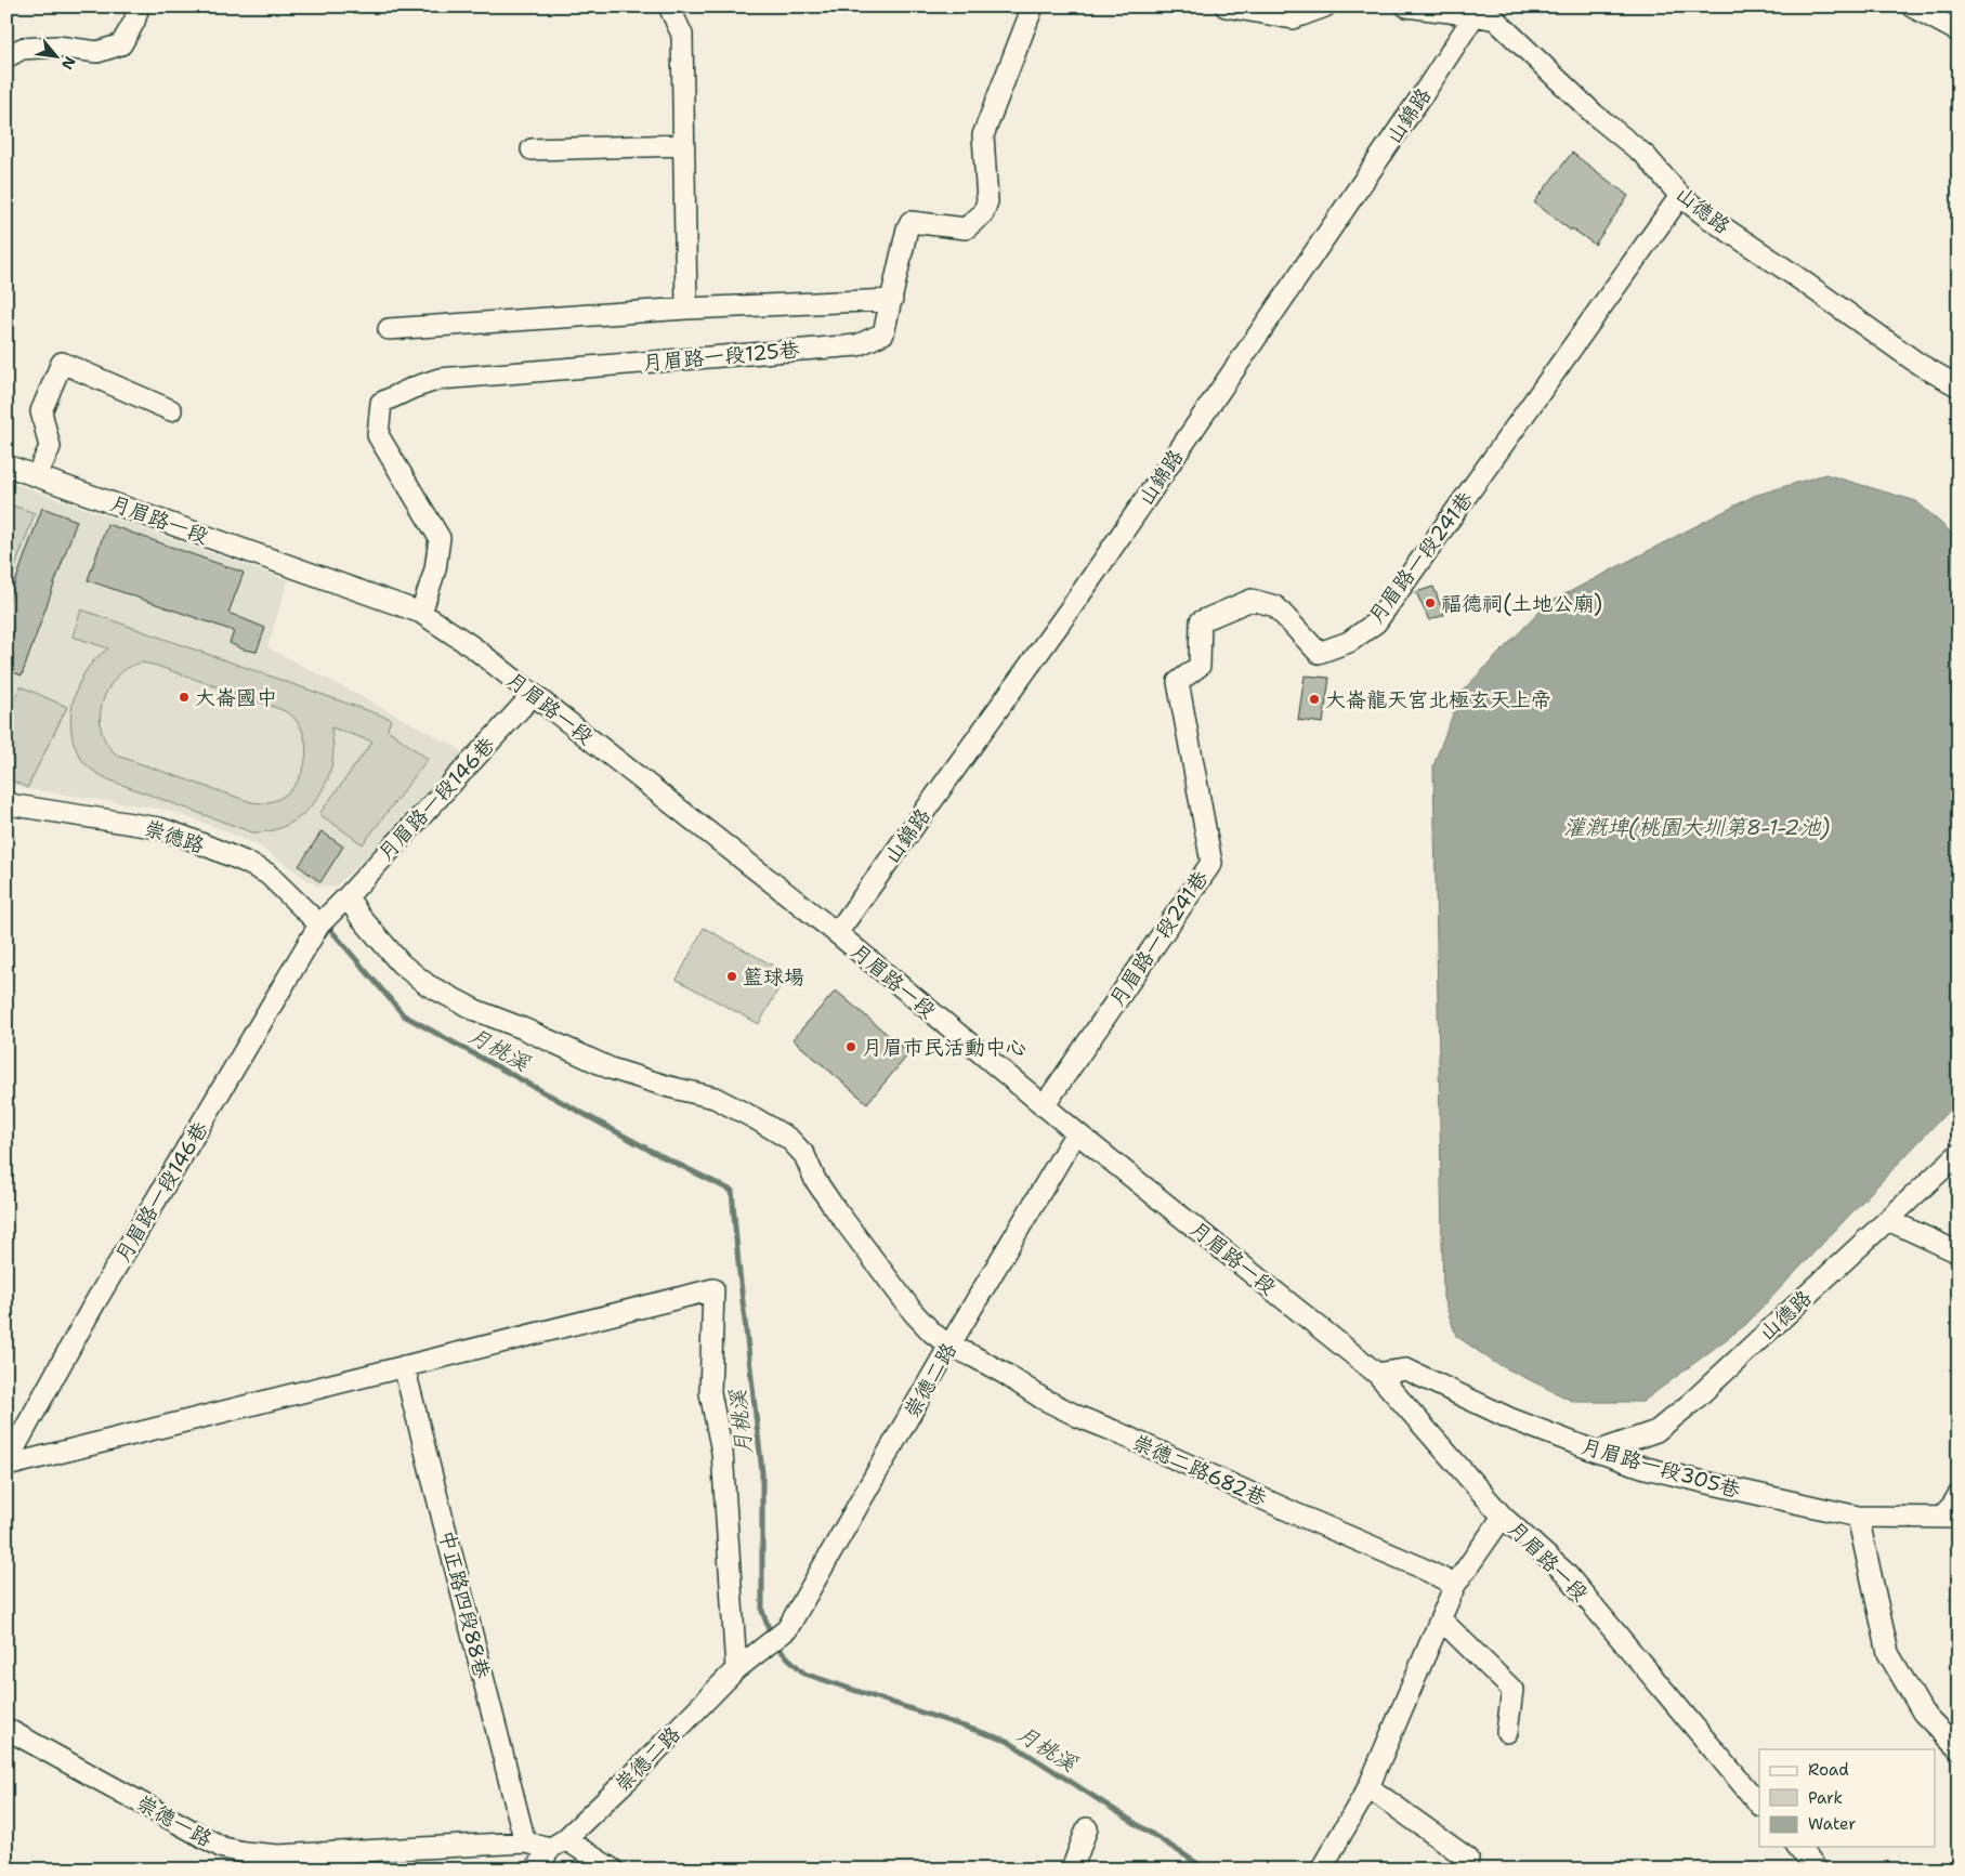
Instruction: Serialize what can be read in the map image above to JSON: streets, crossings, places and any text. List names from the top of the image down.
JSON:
{
  "streets": {
    "street": [
      "山錦路",
      "山德路",
      "月眉路一段125巷",
      "月眉路一段",
      "月眉路一段241巷",
      "月眉路一段146巷",
      "崇德路",
      "崇德二路",
      "月眉路一段305巷",
      "崇德二路682巷",
      "中正路四段88巷",
      "崇德一路"
    ]
  },
  "crossings": [
    ["山錦路", "山德路"],
    ["山錦路", "月眉路一段"],
    ["山德路", "月眉路一段241巷"],
    ["山德路", "月眉路一段305巷"],
    ["月眉路一段125巷", "月眉路一段"],
    ["月眉路一段", "月眉路一段241巷"],
    ["月眉路一段", "月眉路一段146巷"],
    ["月眉路一段", "崇德二路"],
    ["月眉路一段", "月眉路一段305巷"],
    ["月眉路一段146巷", "崇德路"],
    ["月眉路一段146巷", "崇德二路682巷"],
    ["崇德二路", "崇德二路682巷"],
    ["崇德二路", "崇德一路"],
    ["中正路四段88巷", "崇德一路"]
  ],
  "water": ["灌溉埤(桃園大圳第8-1-2池)", "月桃溪"],
  "places": [
    "福德祠(土地公廟)",
    "大崙國中",
    "大崙龍天宮北極玄天上帝",
    "籃球場",
    "月眉市民活動中心"
  ],
  "legend": ["Road", "Park", "Water"],
  "north": "bottom right"
}
